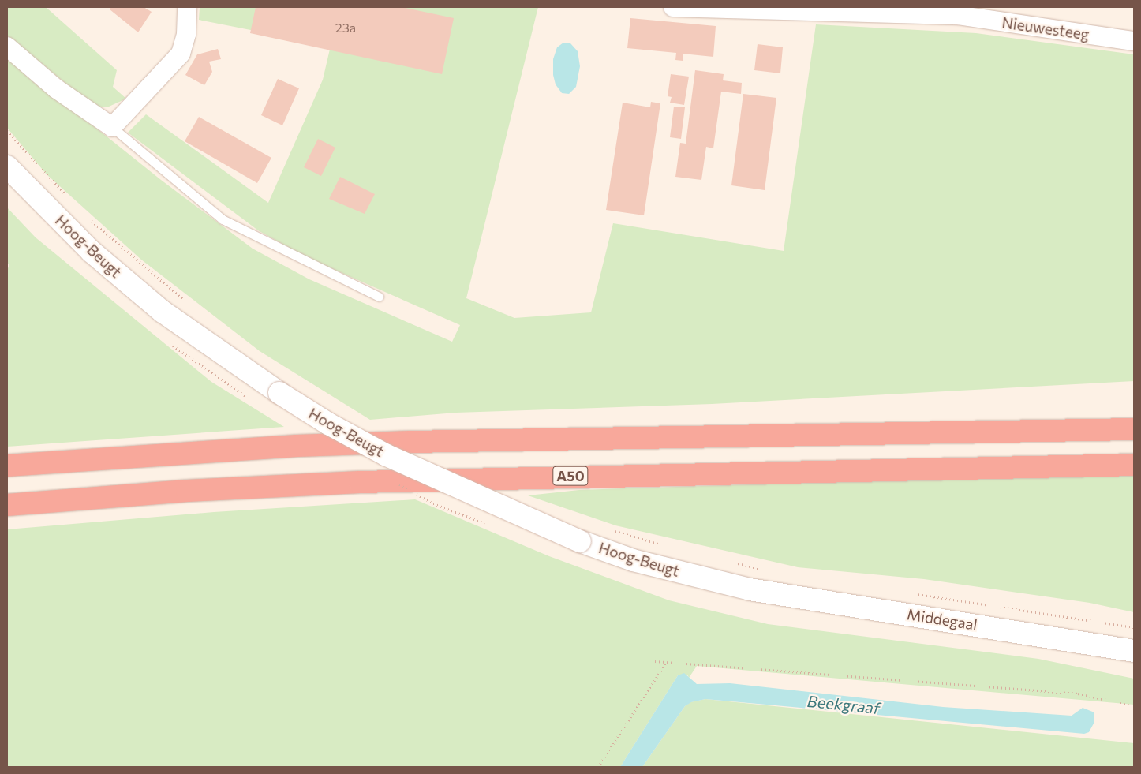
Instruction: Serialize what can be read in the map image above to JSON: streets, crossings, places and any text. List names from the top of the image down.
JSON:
{
  "streets": {
    "highway": ["A50"],
    "street": ["Nieuwesteeg", "Hoog-Beugt", "Middegaal"]
  },
  "crossings": [
    ["Hoog-Beugt", "Middegaal"]
  ],
  "water": ["Beekgraaf"],
  "house_numbers": ["23a"]
}
